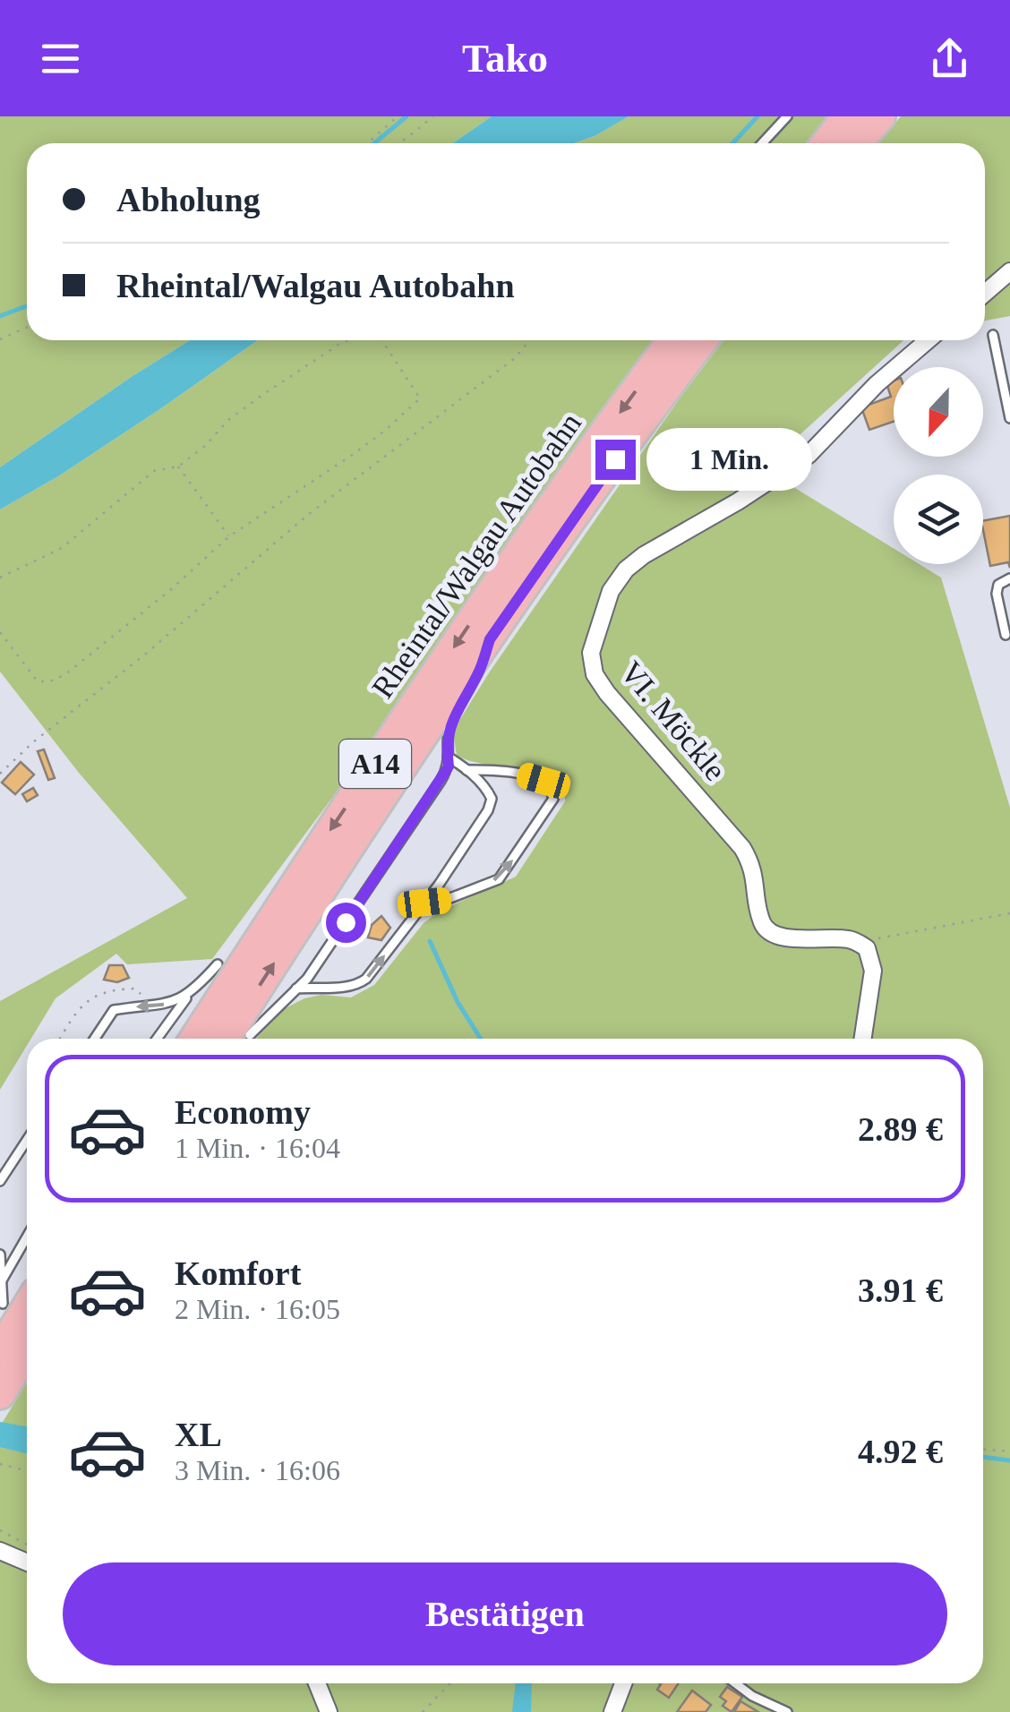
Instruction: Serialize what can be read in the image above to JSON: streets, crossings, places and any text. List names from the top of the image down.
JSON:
{
  "streets": {
    "highway": ["Rheintal/Walgau Autobahn", "A14"],
    "street": ["VI. Möckle"]
  },
  "north": "bottom",
  "page": {
    "header": "Tako",
    "banner": ["Abholung", "Rheintal/Walgau Autobahn"],
    "bubble": "1 Min.",
    "list": [
      {
        "name": "Economy",
        "note": "1 Min. · 16:04",
        "value": "2.89 €"
      },
      {
        "name": "Komfort",
        "note": "2 Min. · 16:05",
        "value": "3.91 €"
      },
      {
        "name": "XL",
        "note": "3 Min. · 16:06",
        "value": "4.92 €"
      }
    ],
    "buttons": "Bestätigen"
  }
}
